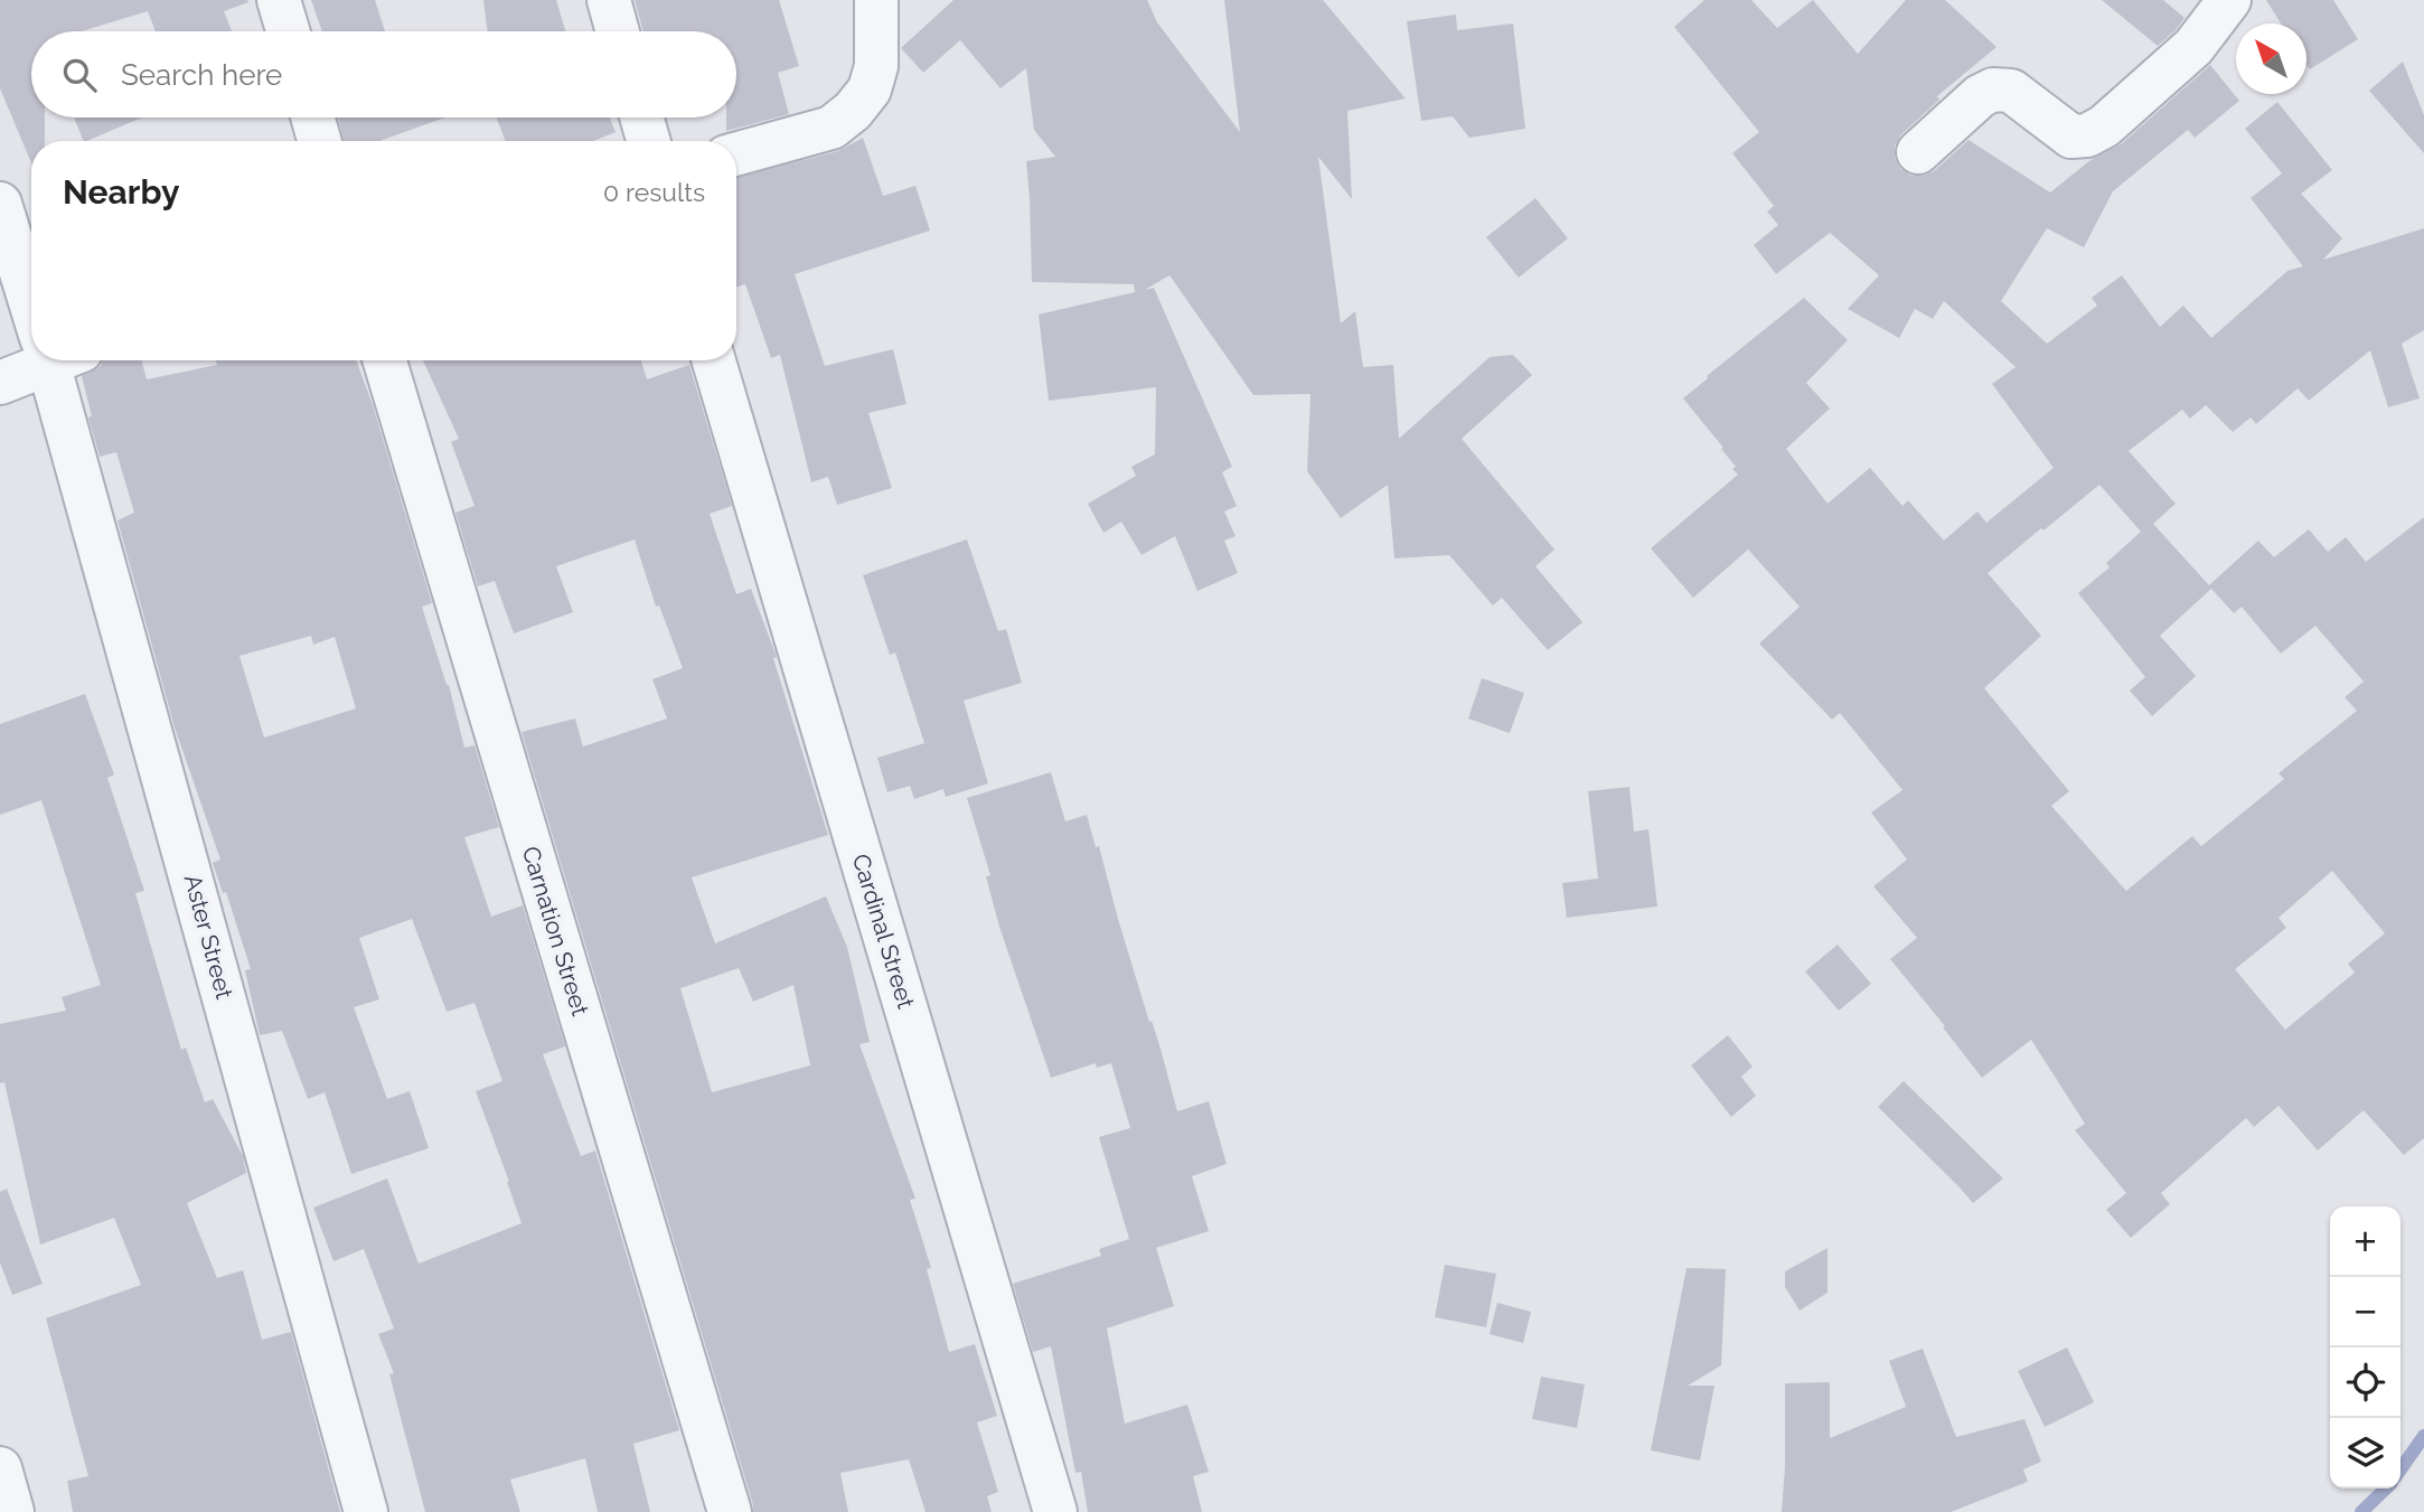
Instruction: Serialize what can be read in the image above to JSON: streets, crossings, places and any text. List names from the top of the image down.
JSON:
{
  "streets": {
    "street": ["Carnation Street", "Cardinal Street", "Aster Street"]
  },
  "north": "top left",
  "page": {
    "search": "Search here",
    "heading": ["Nearby", "0 results"],
    "map_buttons": ["+", "−"]
  }
}
